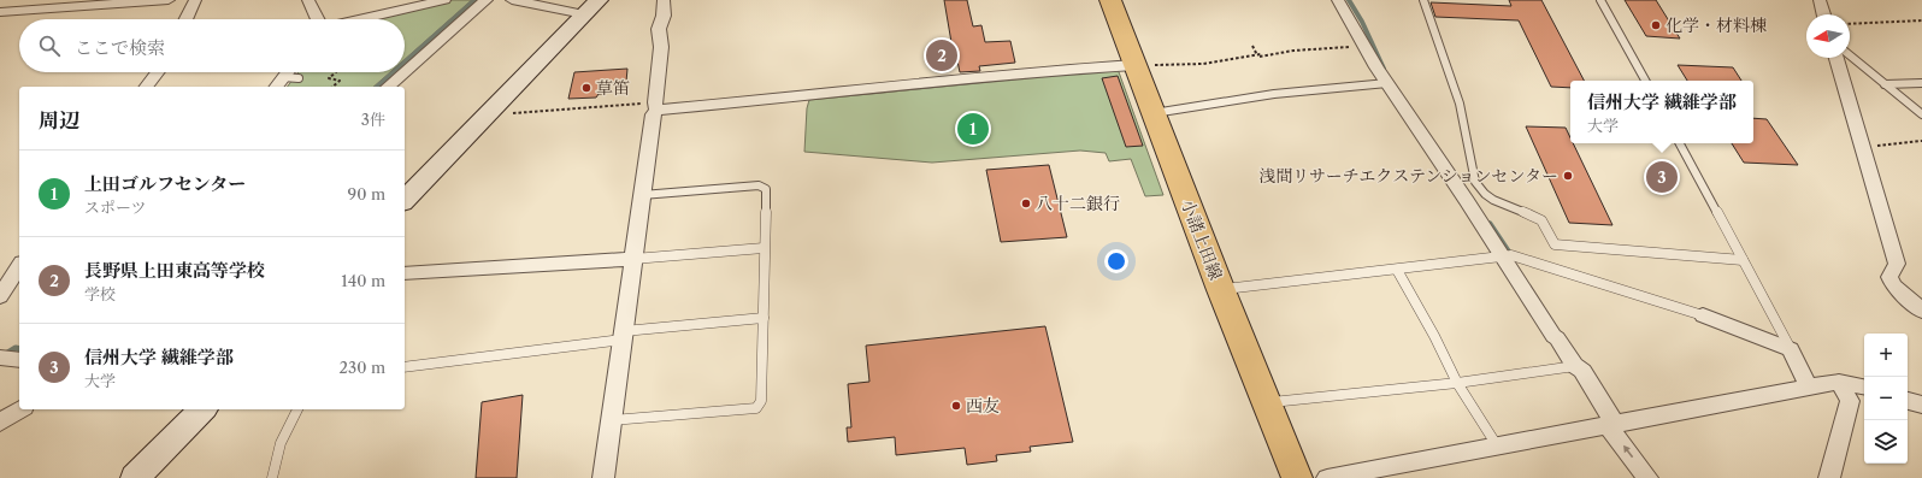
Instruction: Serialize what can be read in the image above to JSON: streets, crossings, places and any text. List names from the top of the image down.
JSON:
{
  "streets": {
    "main road": ["小諸上田線"]
  },
  "places": [
    "化学・材料棟",
    "草笛",
    "浅間リサーチエクステンションセンター",
    "八十二銀行",
    "西友"
  ],
  "north": "left",
  "page": {
    "search": "ここで検索",
    "pins": ["2", "1", "3"],
    "popup": ["信州大学 繊維学部", "大学"],
    "heading": ["周辺", "3件"],
    "list": [
      {
        "mark": "1",
        "name": "上田ゴルフセンター",
        "note": "スポーツ",
        "value": "90 m"
      },
      {
        "mark": "2",
        "name": "長野県上田東高等学校",
        "note": "学校",
        "value": "140 m"
      },
      {
        "mark": "3",
        "name": "信州大学 繊維学部",
        "note": "大学",
        "value": "230 m"
      }
    ],
    "map_buttons": ["+", "−"]
  }
}
